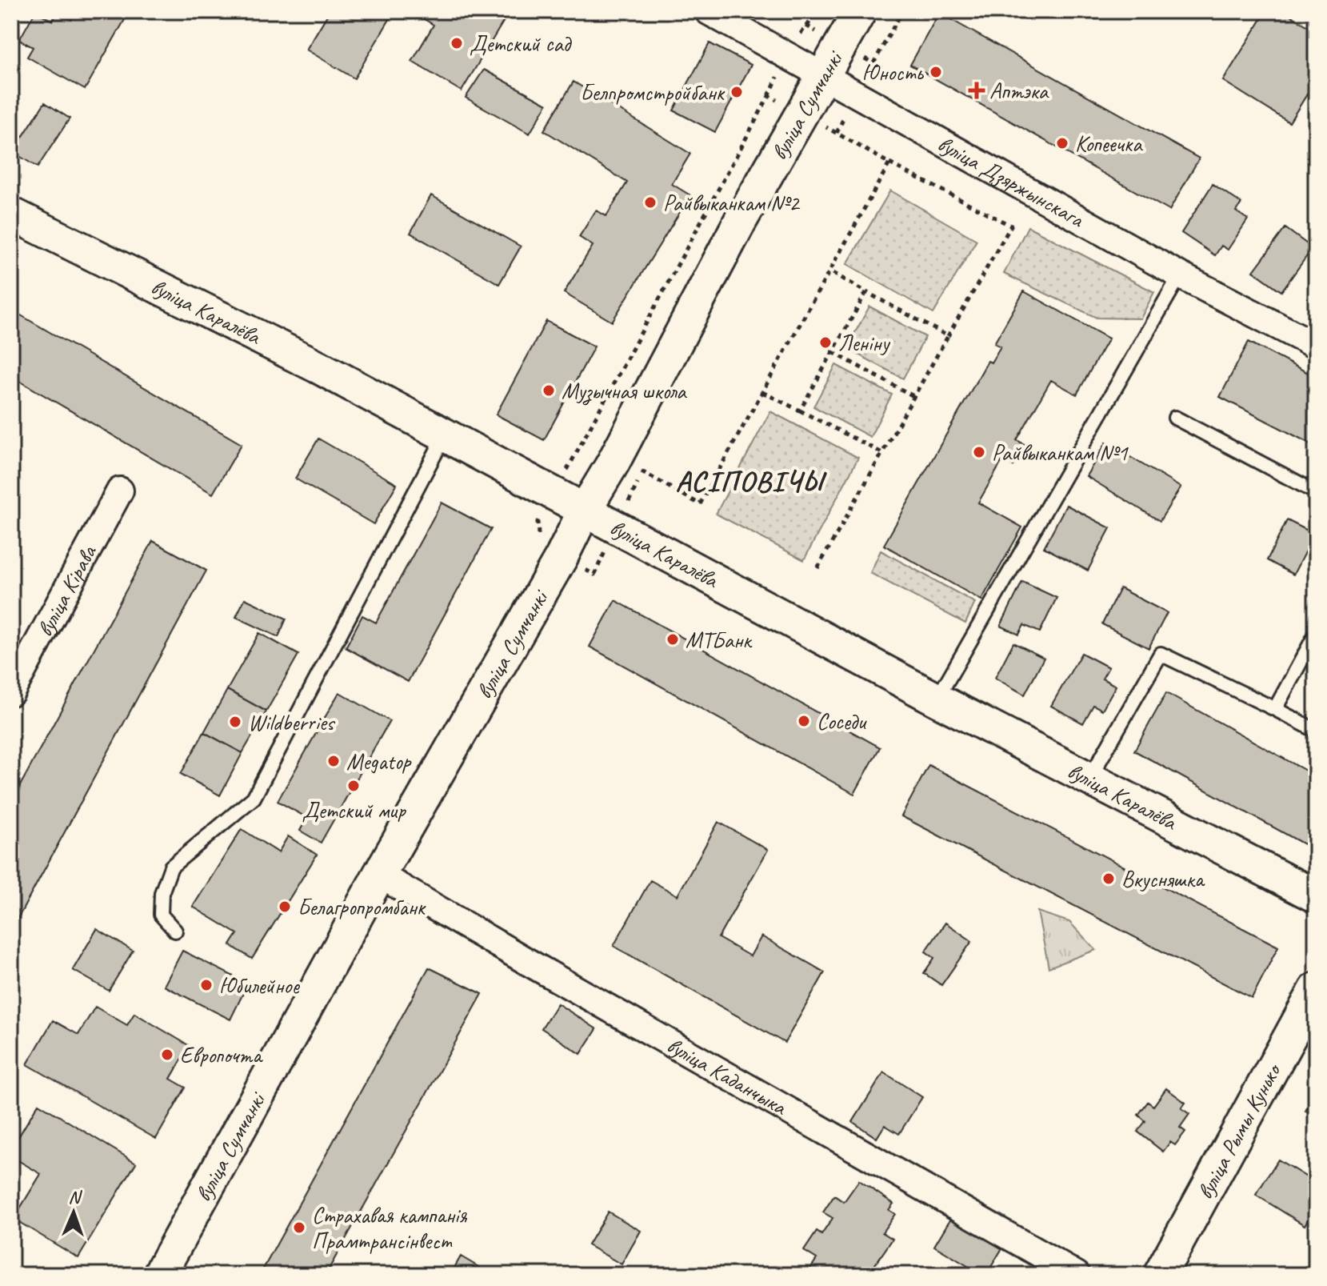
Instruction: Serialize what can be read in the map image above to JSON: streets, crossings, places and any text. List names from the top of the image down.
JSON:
{
  "streets": {
    "street": [
      "вуліца Сумчанкі",
      "вуліца Дзяржынскага",
      "вуліца Каралёва",
      "вуліца Кірава",
      "вуліца Каданчыка",
      "вуліца Рымы Кунько"
    ]
  },
  "crossings": [
    ["вуліца Сумчанкі", "вуліца Дзяржынскага"],
    ["вуліца Сумчанкі", "вуліца Каралёва"],
    ["вуліца Сумчанкі", "вуліца Каданчыка"]
  ],
  "districts": ["АСІПОВІЧЫ"],
  "places": {
    "other": [
      "Детский сад",
      "Юность",
      "Белпромстройбанк",
      "Копеечка",
      "Райвыканкам №2",
      "Леніну",
      "Музычная школа",
      "Райвыканкам №1",
      "МТБанк",
      "Соседи",
      "Wildberries",
      "Megatop",
      "Детский мир",
      "Вкусняшка",
      "Белагропромбанк",
      "Юбилейное",
      "Европочта",
      "Страхавая кампанія Прамтрансінвест"
    ],
    "health": ["Аптэка"]
  },
  "north": "top"
}
